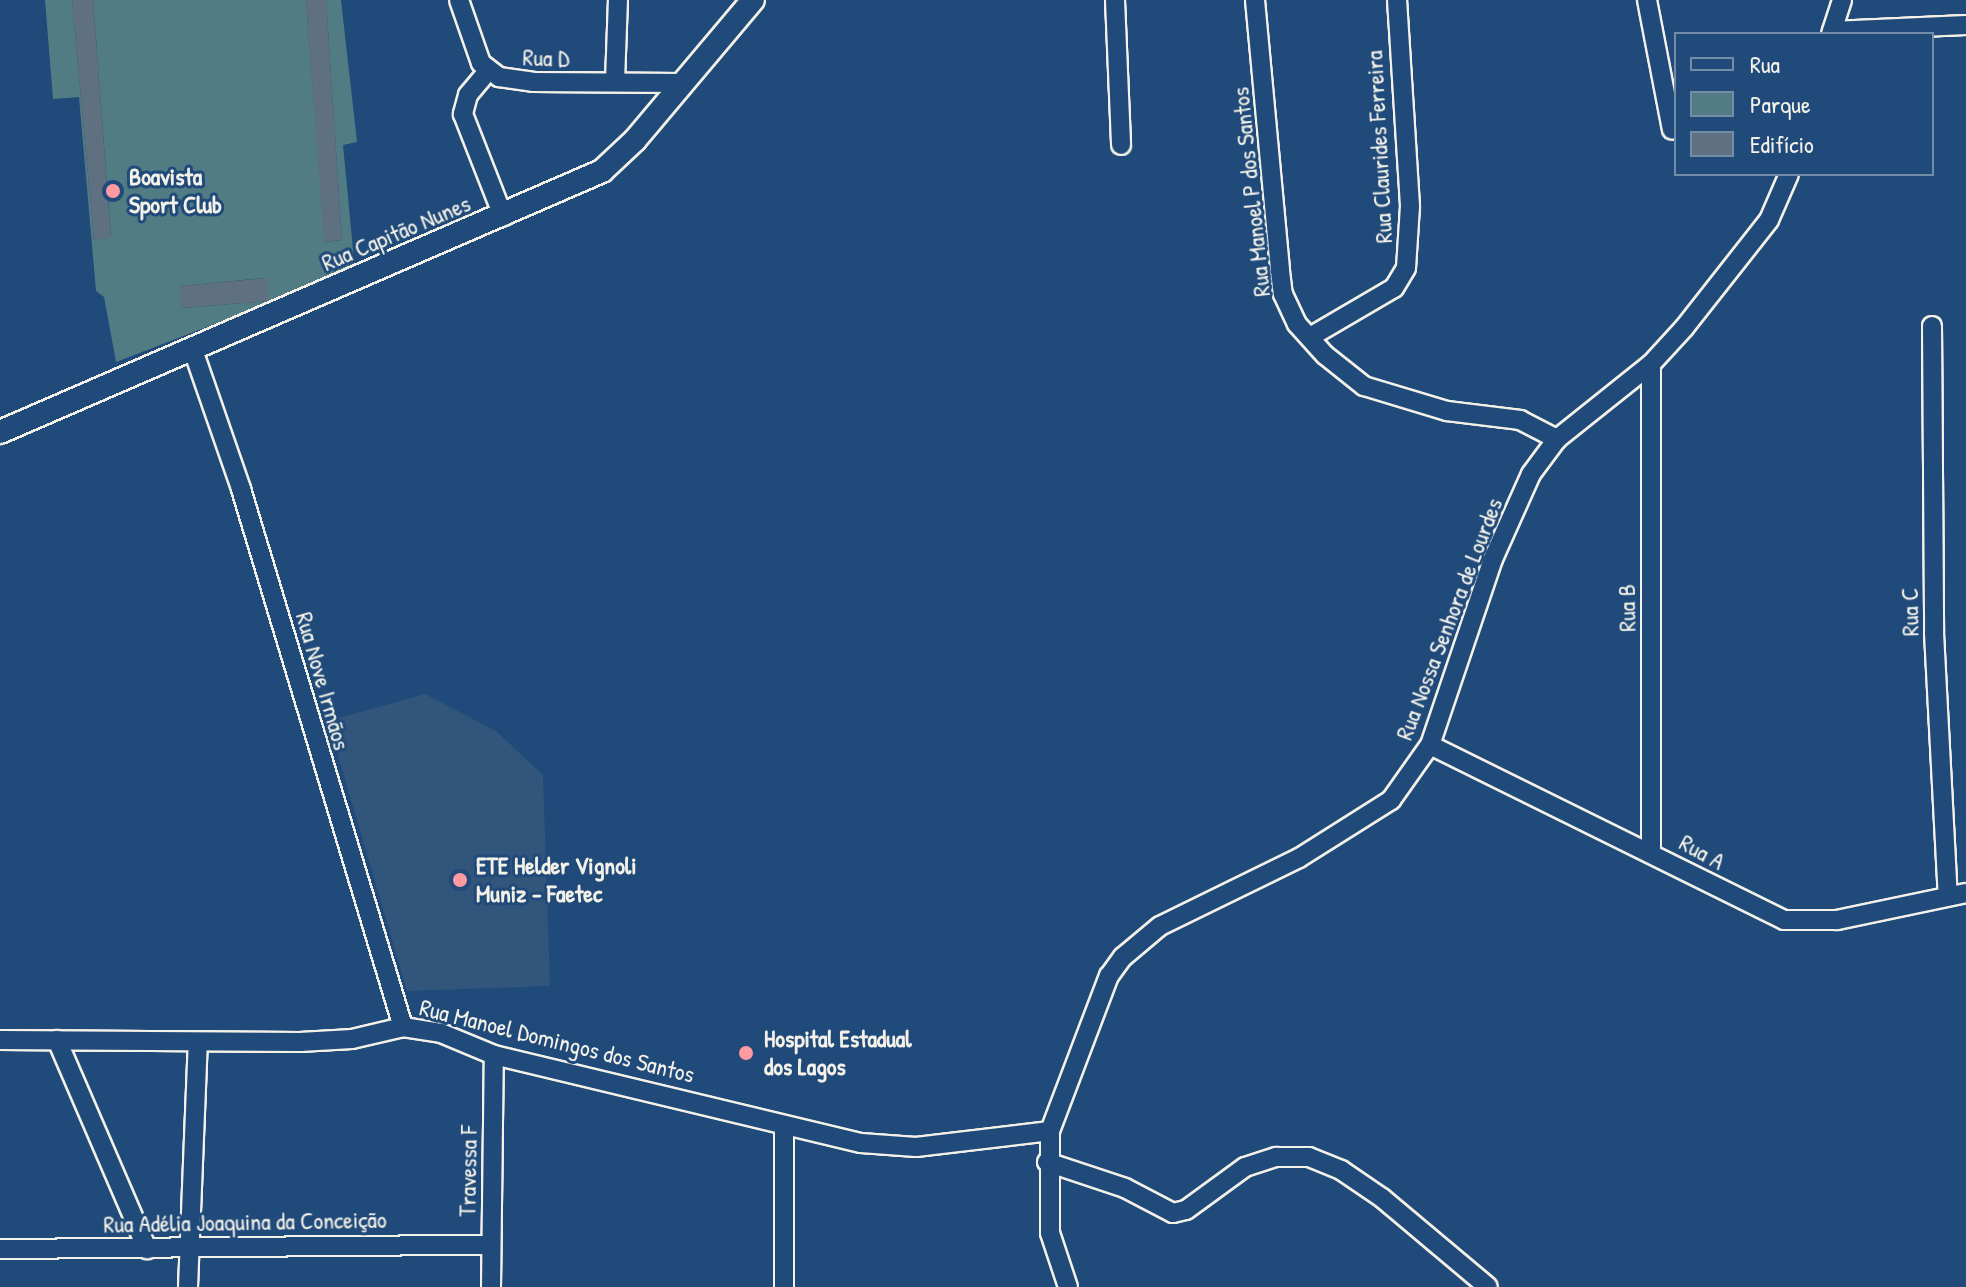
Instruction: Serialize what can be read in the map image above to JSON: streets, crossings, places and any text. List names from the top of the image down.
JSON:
{
  "streets": {
    "street": [
      "Rua D",
      "Rua Claurides Ferreira",
      "Rua Manoel P dos Santos",
      "Rua Capitão Nunes",
      "Rua B",
      "Rua C",
      "Rua Nossa Senhora de Lourdes",
      "Rua Nove Irmãos",
      "Rua A",
      "Rua Manoel Domingos dos Santos",
      "Travessa F",
      "Rua Adélia Joaquina da Conceição"
    ]
  },
  "crossings": [
    ["Rua D", "Rua Capitão Nunes"],
    ["Rua Claurides Ferreira", "Rua Manoel P dos Santos"],
    ["Rua Manoel P dos Santos", "Rua Nossa Senhora de Lourdes"],
    ["Rua Capitão Nunes", "Rua Nove Irmãos"],
    ["Rua B", "Rua Nossa Senhora de Lourdes"],
    ["Rua B", "Rua A"],
    ["Rua C", "Rua A"],
    ["Rua Nossa Senhora de Lourdes", "Rua A"],
    ["Rua Nossa Senhora de Lourdes", "Rua Manoel Domingos dos Santos"],
    ["Rua Nove Irmãos", "Rua Manoel Domingos dos Santos"],
    ["Rua Manoel Domingos dos Santos", "Travessa F"],
    ["Travessa F", "Rua Adélia Joaquina da Conceição"]
  ],
  "places": ["Boavista Sport Club", "ETE Helder Vignoli Muniz - Faetec", "Hospital Estadual dos Lagos"],
  "legend": ["Rua", "Parque", "Edifício"]
}
